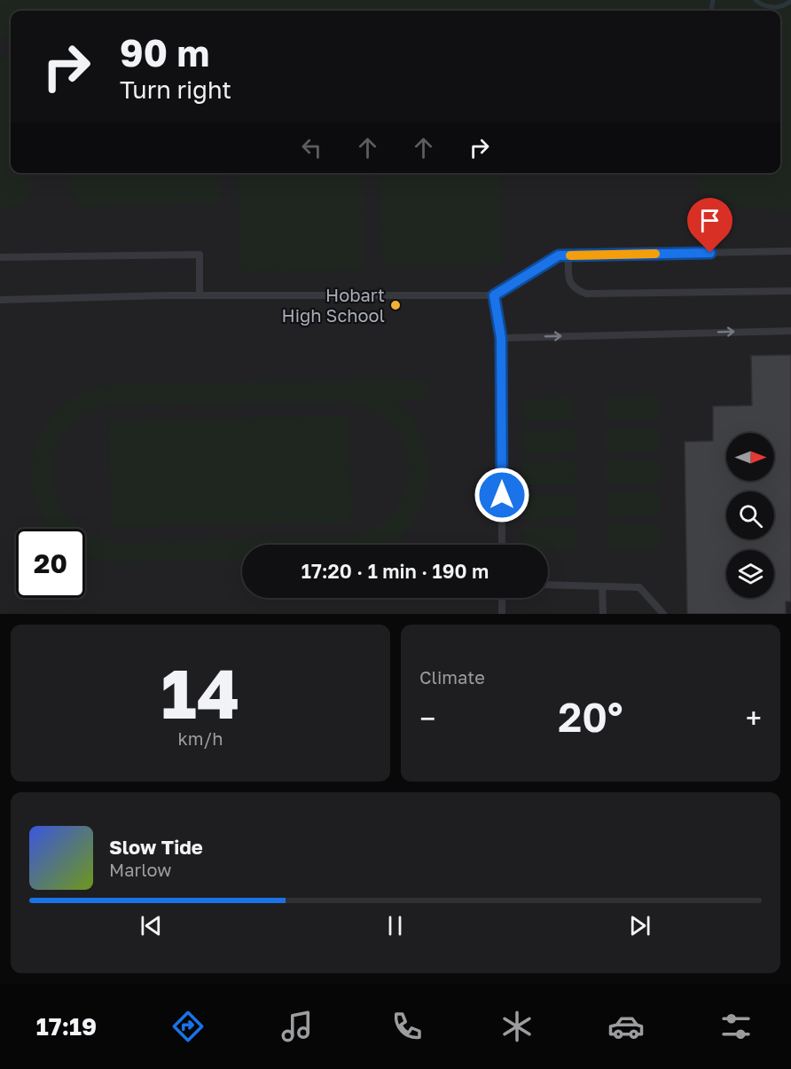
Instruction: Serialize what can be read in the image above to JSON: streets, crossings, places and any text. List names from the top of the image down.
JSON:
{
  "places": ["Hobart High School"],
  "north": "right",
  "page": {
    "turn": ["90 m", "Turn right"],
    "limit": "20",
    "trip": "17:20 · 1 min · 190 m",
    "tile": [
      ["14", "km/h"],
      "Climate"
    ],
    "heat": ["−", "20°", "+"],
    "song": ["Slow Tide", "Marlow"],
    "tabs": "17:19"
  }
}
